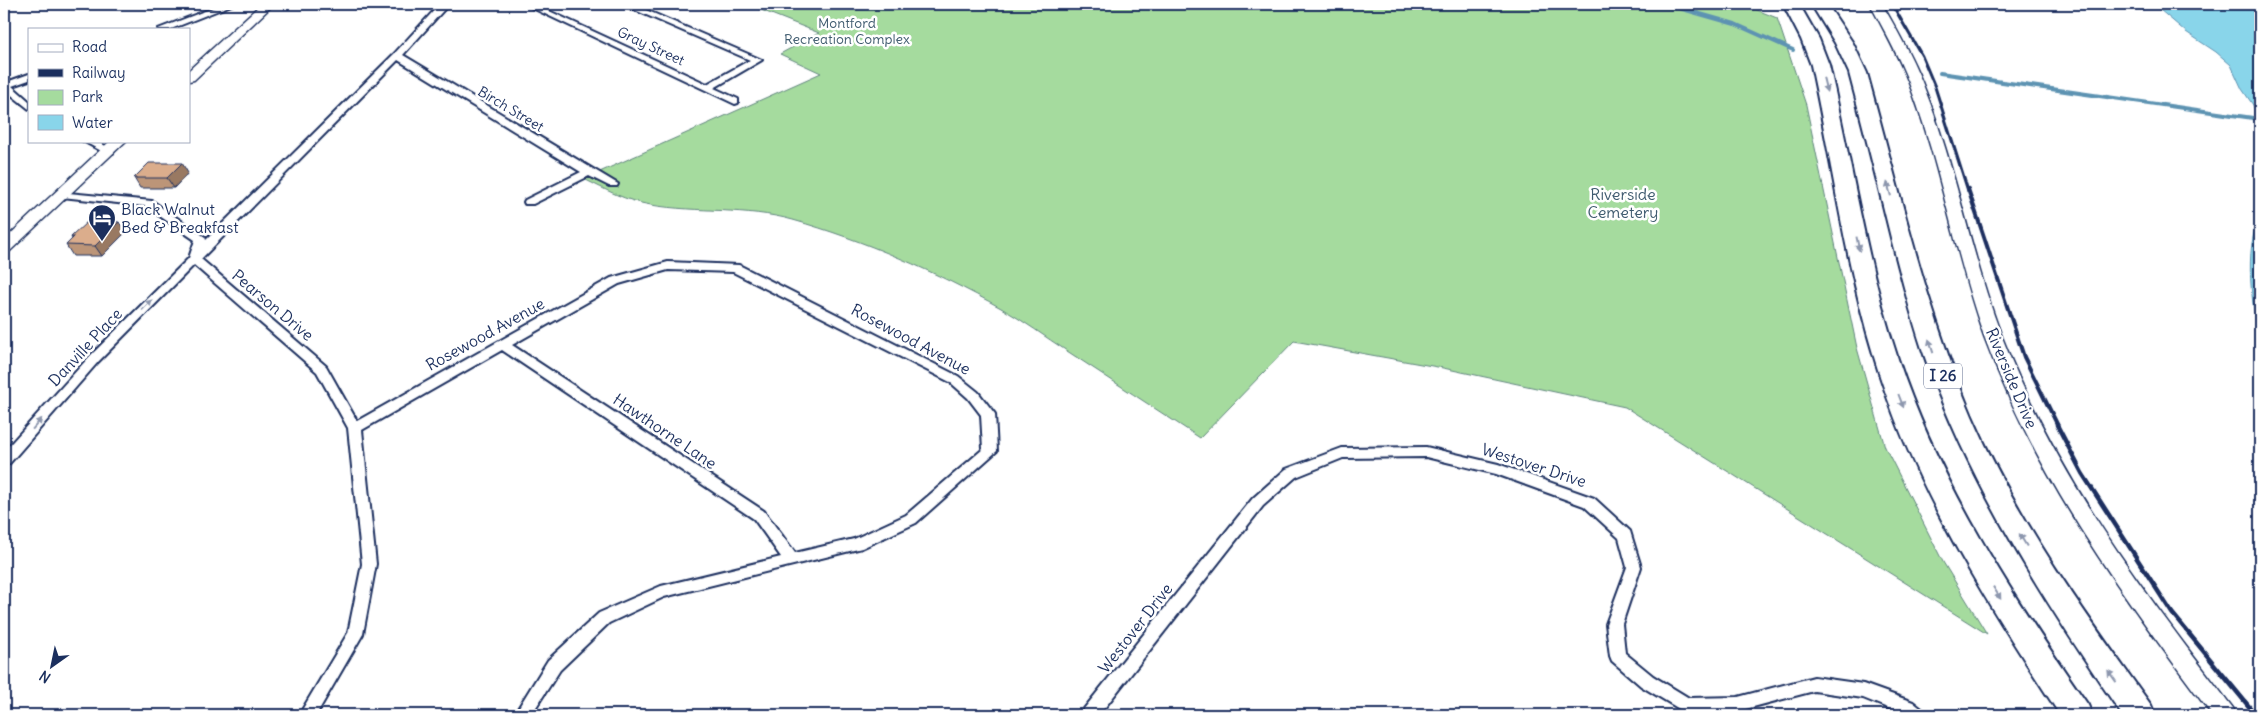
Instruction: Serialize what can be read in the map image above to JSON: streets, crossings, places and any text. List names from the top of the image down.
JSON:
{
  "streets": {
    "highway": ["I 26"],
    "main road": ["Riverside Drive"],
    "street": [
      "Gray Street",
      "Birch Street",
      "Pearson Drive",
      "Rosewood Avenue",
      "Danville Place",
      "Hawthorne Lane",
      "Westover Drive"
    ]
  },
  "crossings": [
    ["Pearson Drive", "Rosewood Avenue"],
    ["Pearson Drive", "Danville Place"],
    ["Rosewood Avenue", "Hawthorne Lane"]
  ],
  "one_way": ["Danville Place"],
  "parks": ["Montford Recreation Complex", "Riverside Cemetery"],
  "places": {
    "hotel": ["Black Walnut Bed & Breakfast"]
  },
  "legend": [
    "Road",
    "Railway",
    "Park",
    "Water"
  ],
  "north": "bottom left"
}
